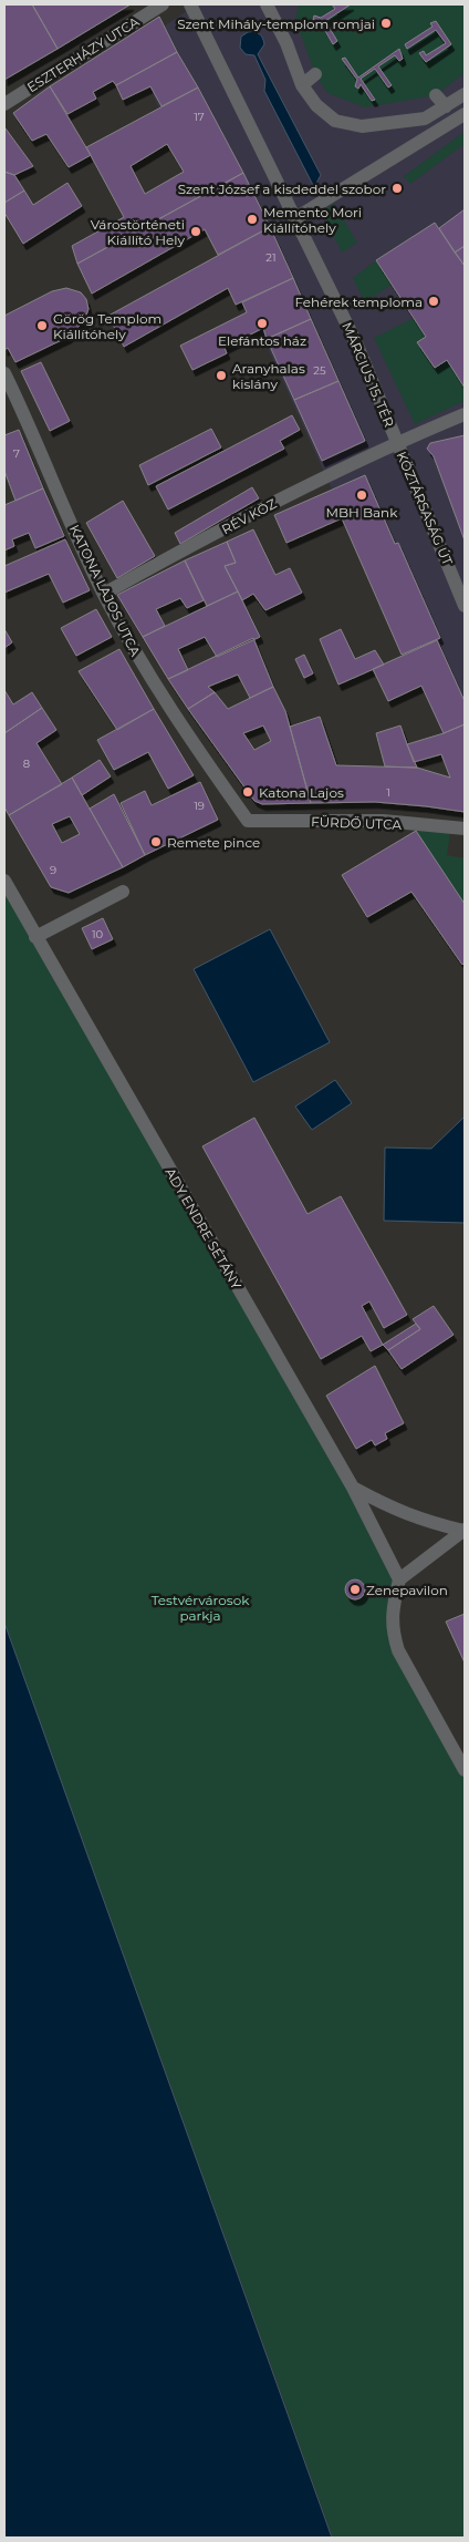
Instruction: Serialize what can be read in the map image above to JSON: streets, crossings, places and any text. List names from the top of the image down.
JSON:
{
  "streets": {
    "street": [
      "ESZTERHÁZY UTCA",
      "MÁRCIUS 15. TÉR",
      "KÖZTÁRSASÁG ÚT",
      "RÉV KÖZ",
      "KATONA LAJOS UTCA",
      "FÜRDŐ UTCA",
      "ADY ENDRE SÉTÁNY"
    ]
  },
  "crossings": [
    ["MÁRCIUS 15. TÉR", "KÖZTÁRSASÁG ÚT"],
    ["MÁRCIUS 15. TÉR", "RÉV KÖZ"],
    ["KÖZTÁRSASÁG ÚT", "RÉV KÖZ"],
    ["RÉV KÖZ", "KATONA LAJOS UTCA"],
    ["KATONA LAJOS UTCA", "FÜRDŐ UTCA"]
  ],
  "parks": ["Testvérvárosok parkja"],
  "places": [
    "Szent Mihály-templom romjai",
    "Szent József a kisdeddel szobor",
    "Memento Mori Kiállítóhely",
    "Várostörténeti Kiállító Hely",
    "Fehérek temploma",
    "Elefántos ház",
    "Görög Templom Kiállítóhely",
    "Aranyhalas kislány",
    "MBH Bank",
    "Katona Lajos",
    "Remete pince",
    "Zenepavilon"
  ],
  "house_numbers": [
    "17",
    "21",
    "25",
    "7",
    "8",
    "1",
    "19",
    "9",
    "10"
  ]
}
